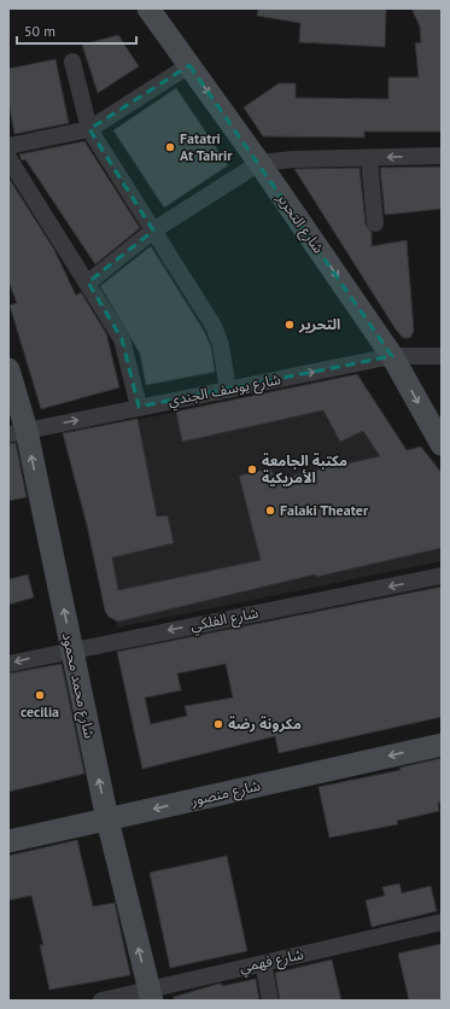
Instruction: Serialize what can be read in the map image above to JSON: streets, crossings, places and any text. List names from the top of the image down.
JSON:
{
  "streets": {
    "street": [
      "شارع التحرير",
      "شارع يوسف الجندي",
      "شارع الفلكي",
      "شارع محمد محمود",
      "شارع منصور",
      "شارع فهمي"
    ]
  },
  "crossings": [
    ["شارع التحرير", "شارع يوسف الجندي"],
    ["شارع يوسف الجندي", "شارع محمد محمود"],
    ["شارع الفلكي", "شارع محمد محمود"],
    ["شارع محمد محمود", "شارع منصور"],
    ["شارع محمد محمود", "شارع فهمي"]
  ],
  "one_way": [
    "شارع يوسف الجندي",
    "شارع الفلكي",
    "شارع محمد محمود",
    "شارع منصور"
  ],
  "places": [
    "Fatatri At Tahrir",
    "التحرير",
    "مكتبة الجامعة الأمريكية",
    "Falaki Theater",
    "cecilia",
    "مكرونة رضة"
  ],
  "scale_bar": "50 m"
}
